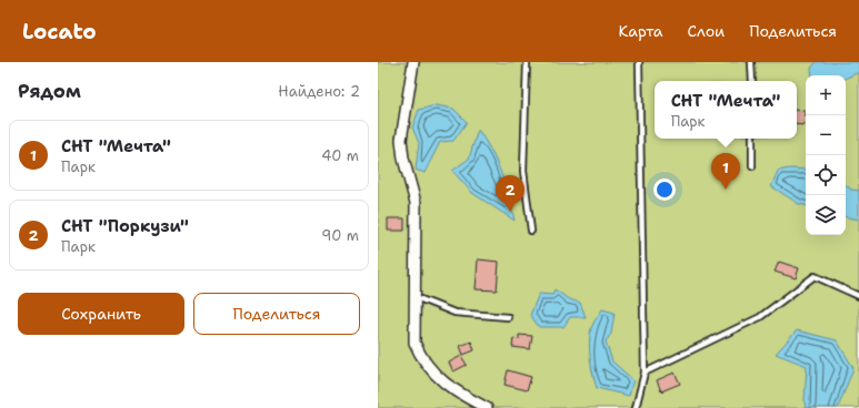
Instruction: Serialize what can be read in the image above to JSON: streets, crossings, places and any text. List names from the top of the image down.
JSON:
{
  "page": {
    "header": "Locato",
    "nav": ["Карта", "Слои", "Поделиться"],
    "heading": ["Рядом", "Найдено: 2"],
    "map_buttons": ["+", "−"],
    "popup": ["СНТ \"Мечта\"", "Парк"],
    "list": [
      {
        "mark": "1",
        "name": "СНТ \"Мечта\"",
        "note": "Парк",
        "value": "40 m"
      },
      {
        "mark": "2",
        "name": "СНТ \"Поркузи\"",
        "note": "Парк",
        "value": "90 m"
      }
    ],
    "pins": ["1", "2"],
    "buttons": ["Сохранить", "Поделиться"]
  }
}
